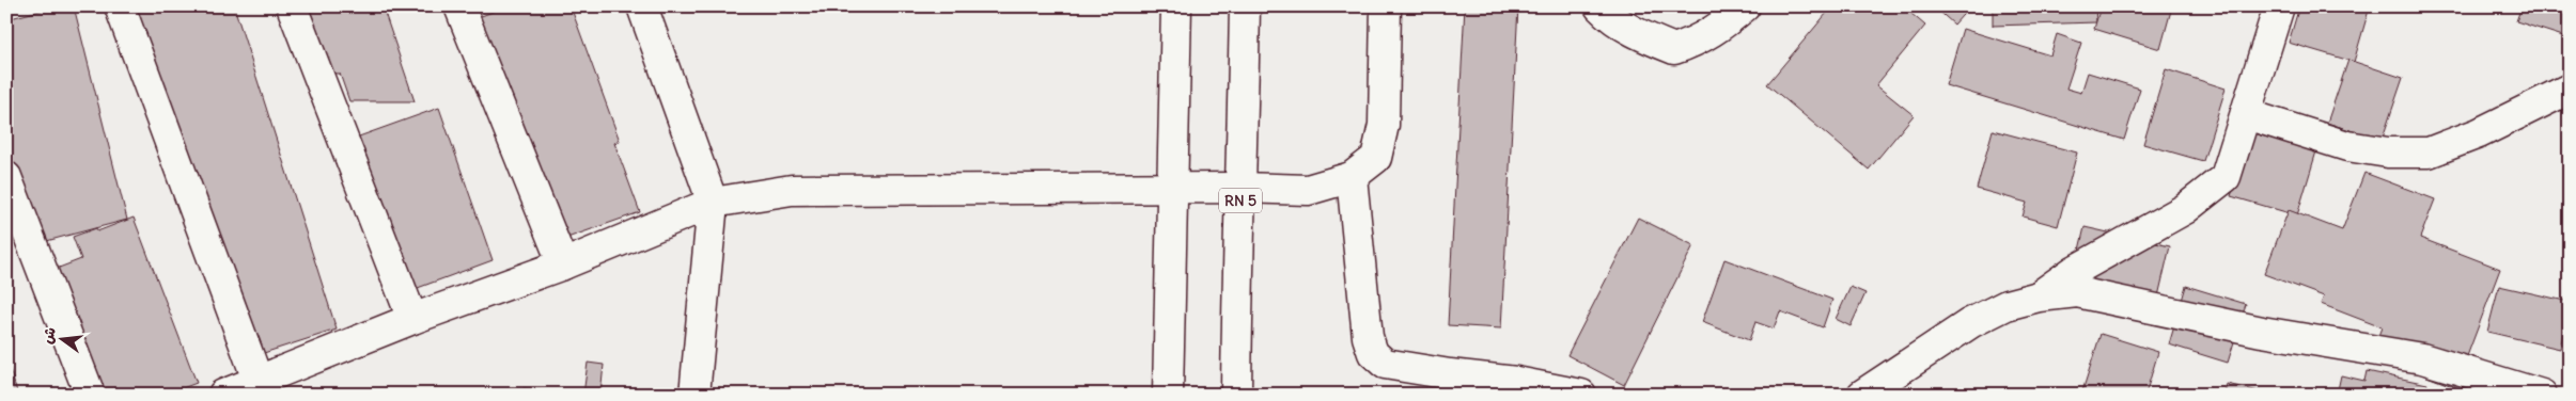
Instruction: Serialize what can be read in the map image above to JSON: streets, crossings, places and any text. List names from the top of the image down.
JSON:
{
  "streets": {
    "street": ["RN 5"]
  },
  "north": "left"
}
